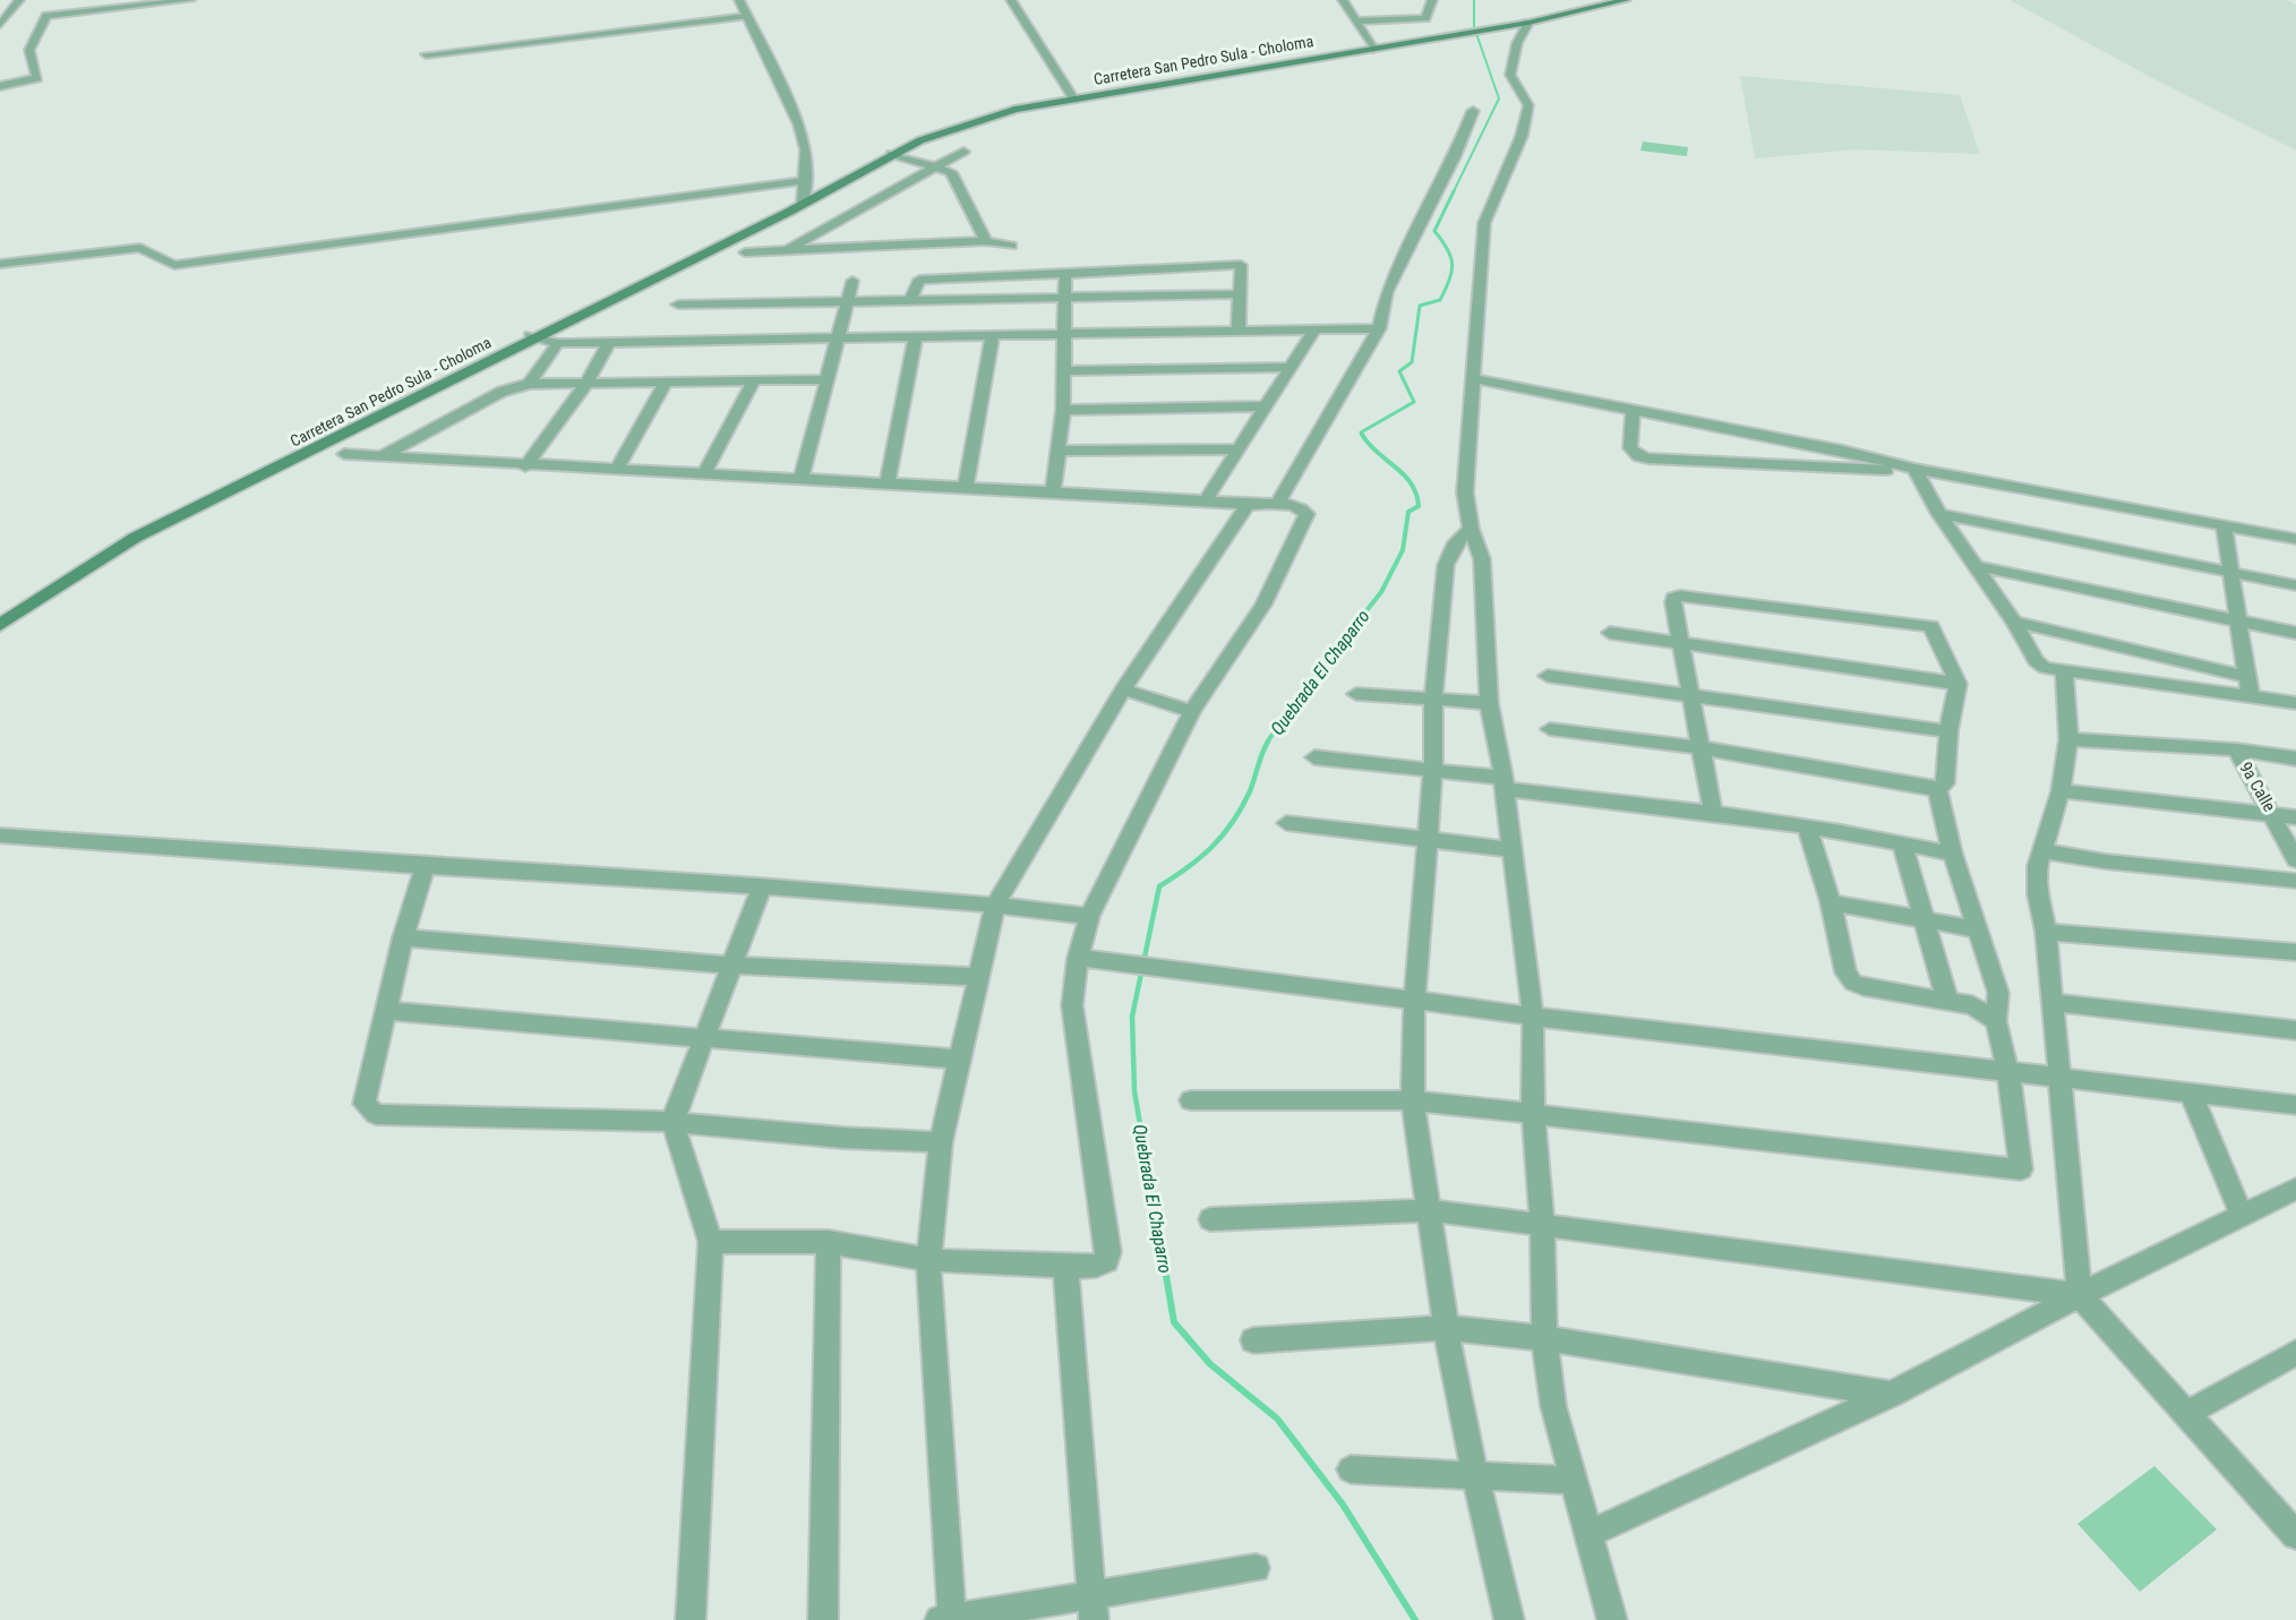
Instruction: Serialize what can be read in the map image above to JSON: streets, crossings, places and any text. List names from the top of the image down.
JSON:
{
  "streets": {
    "main road": ["Carretera San Pedro Sula - Choloma"],
    "street": ["9a Calle"]
  },
  "water": ["Quebrada El Chaparro"]
}
